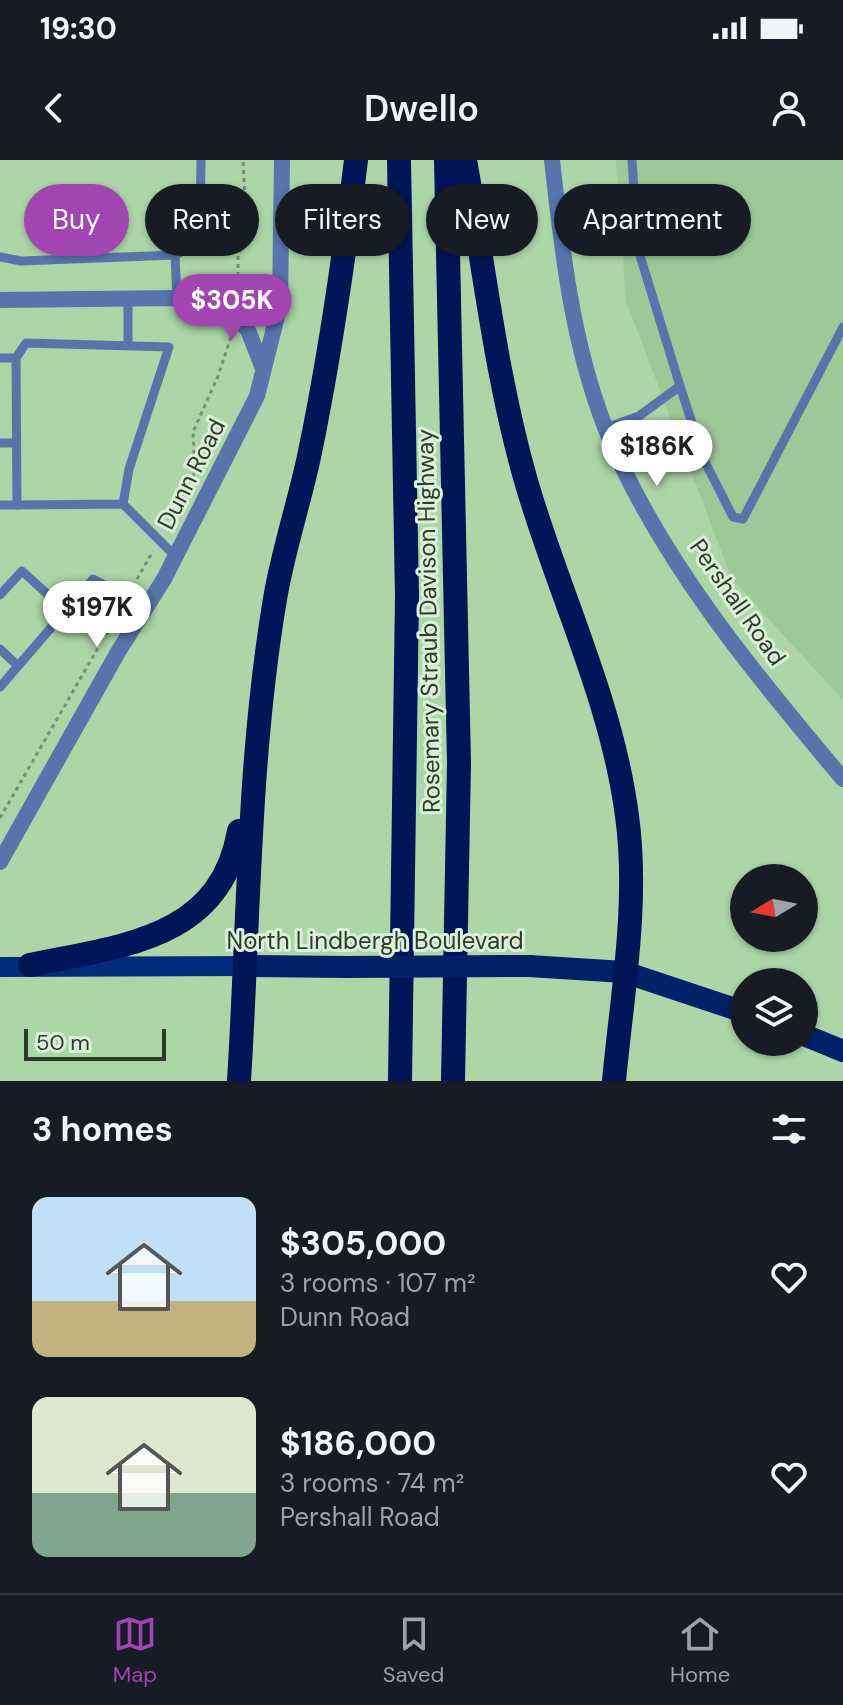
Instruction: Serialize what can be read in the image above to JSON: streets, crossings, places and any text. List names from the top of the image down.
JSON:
{
  "streets": {
    "highway": ["Rosemary Straub Davison Highway", "North Lindbergh Boulevard"],
    "street": ["Dunn Road", "Pershall Road"]
  },
  "scale_bar": "50 m",
  "north": "left",
  "page": {
    "status": "19:30",
    "header": "Dwello",
    "chip": [
      "Buy",
      "Rent",
      "Filters",
      "New",
      "Apartment"
    ],
    "price": ["$305K", "$186K", "$197K"],
    "scale": "50 m",
    "heading": "3 homes",
    "list": [
      {
        "name": "$305,000",
        "note": "3 rooms · 107 m² · Dunn Road"
      },
      {
        "name": "$186,000",
        "note": "3 rooms · 74 m² · Pershall Road"
      }
    ],
    "tabs": ["Map", "Saved", "Home"]
  }
}
